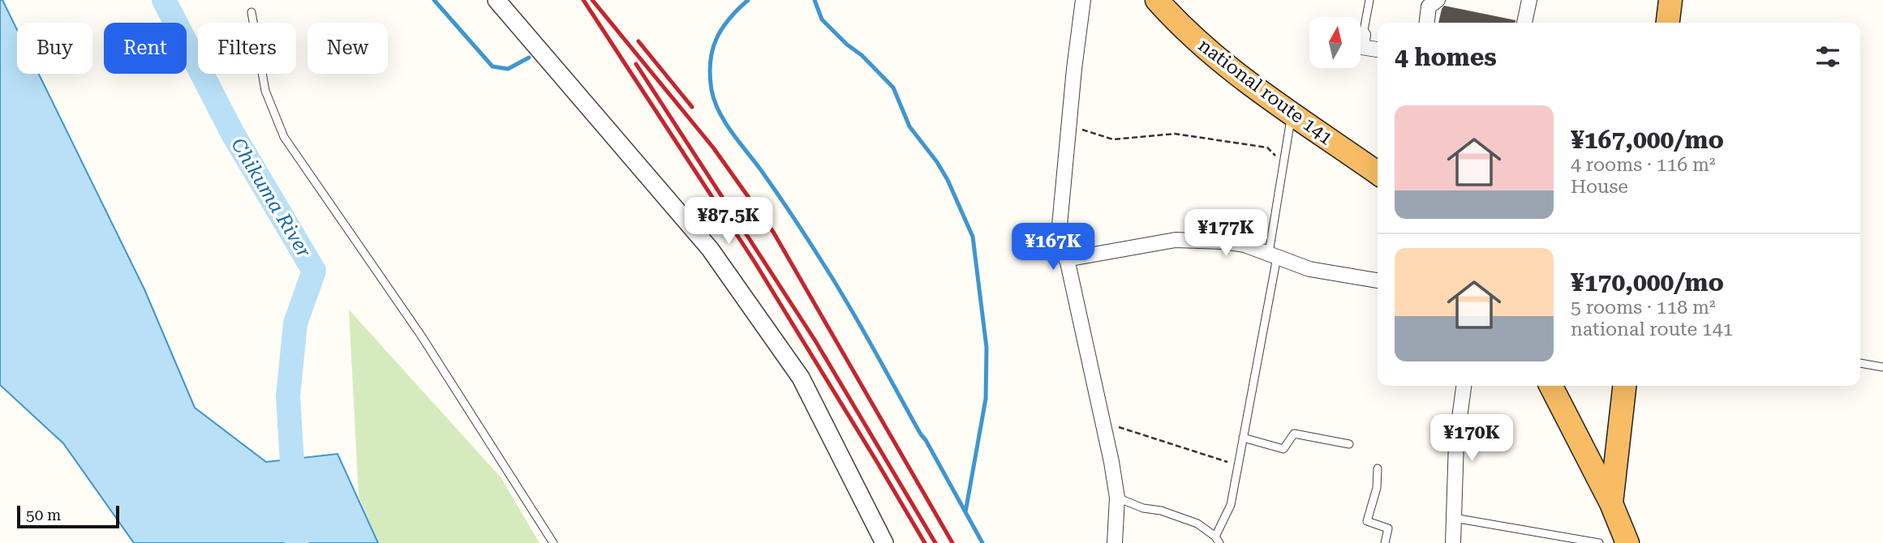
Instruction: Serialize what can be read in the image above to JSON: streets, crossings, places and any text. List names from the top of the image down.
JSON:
{
  "streets": {
    "highway": ["national route 141"]
  },
  "water": ["Chikuma River"],
  "scale_bar": "50 m",
  "north": "top",
  "page": {
    "chip": [
      "Buy",
      "Rent",
      "Filters",
      "New"
    ],
    "heading": "4 homes",
    "list": [
      {
        "name": "¥167,000/mo",
        "note": "4 rooms · 116 m² · House"
      },
      {
        "name": "¥170,000/mo",
        "note": "5 rooms · 118 m² · national route 141"
      }
    ],
    "price": [
      "¥87.5K",
      "¥177K",
      "¥167K",
      "¥170K"
    ],
    "scale": "50 m"
  }
}
